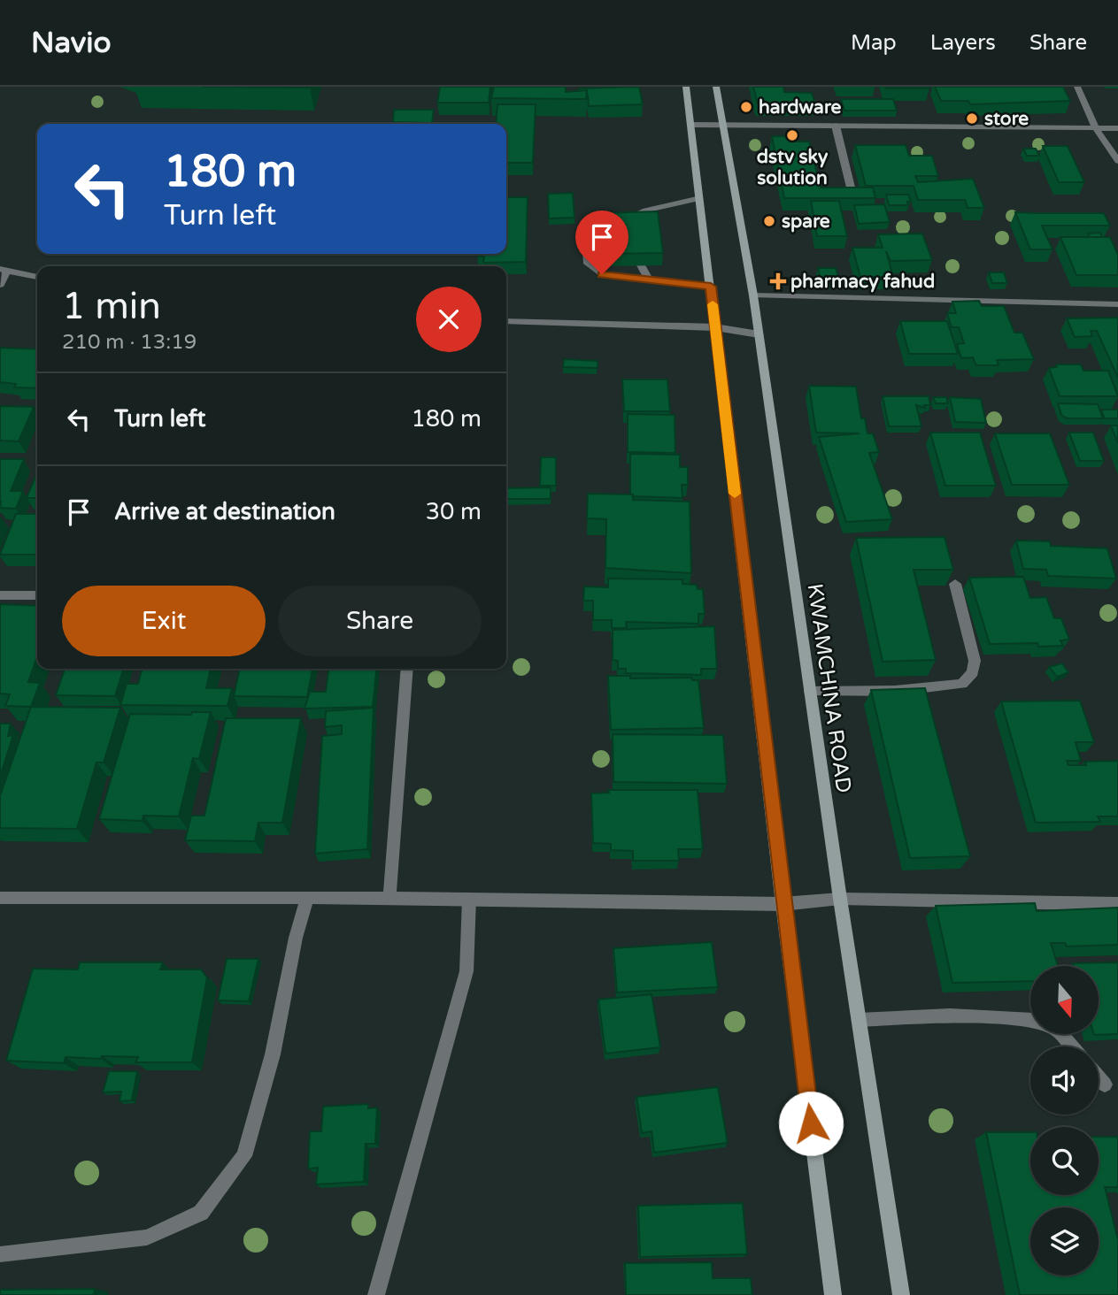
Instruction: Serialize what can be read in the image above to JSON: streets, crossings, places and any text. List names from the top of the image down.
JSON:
{
  "streets": {
    "main road": ["KWAMCHINA ROAD"]
  },
  "places": {
    "other": [
      "hardware",
      "store",
      "dstv sky solution",
      "spare"
    ],
    "health": ["pharmacy fahud"]
  },
  "north": "bottom",
  "page": {
    "header": "Navio",
    "nav": ["Map", "Layers", "Share"],
    "turn": ["180 m", "Turn left"],
    "heading": ["1 min", "210 m · 13:19"],
    "list": [
      {
        "name": "Turn left",
        "value": "180 m"
      },
      {
        "name": "Arrive at destination",
        "value": "30 m"
      }
    ],
    "buttons": ["Exit", "Share"]
  }
}
